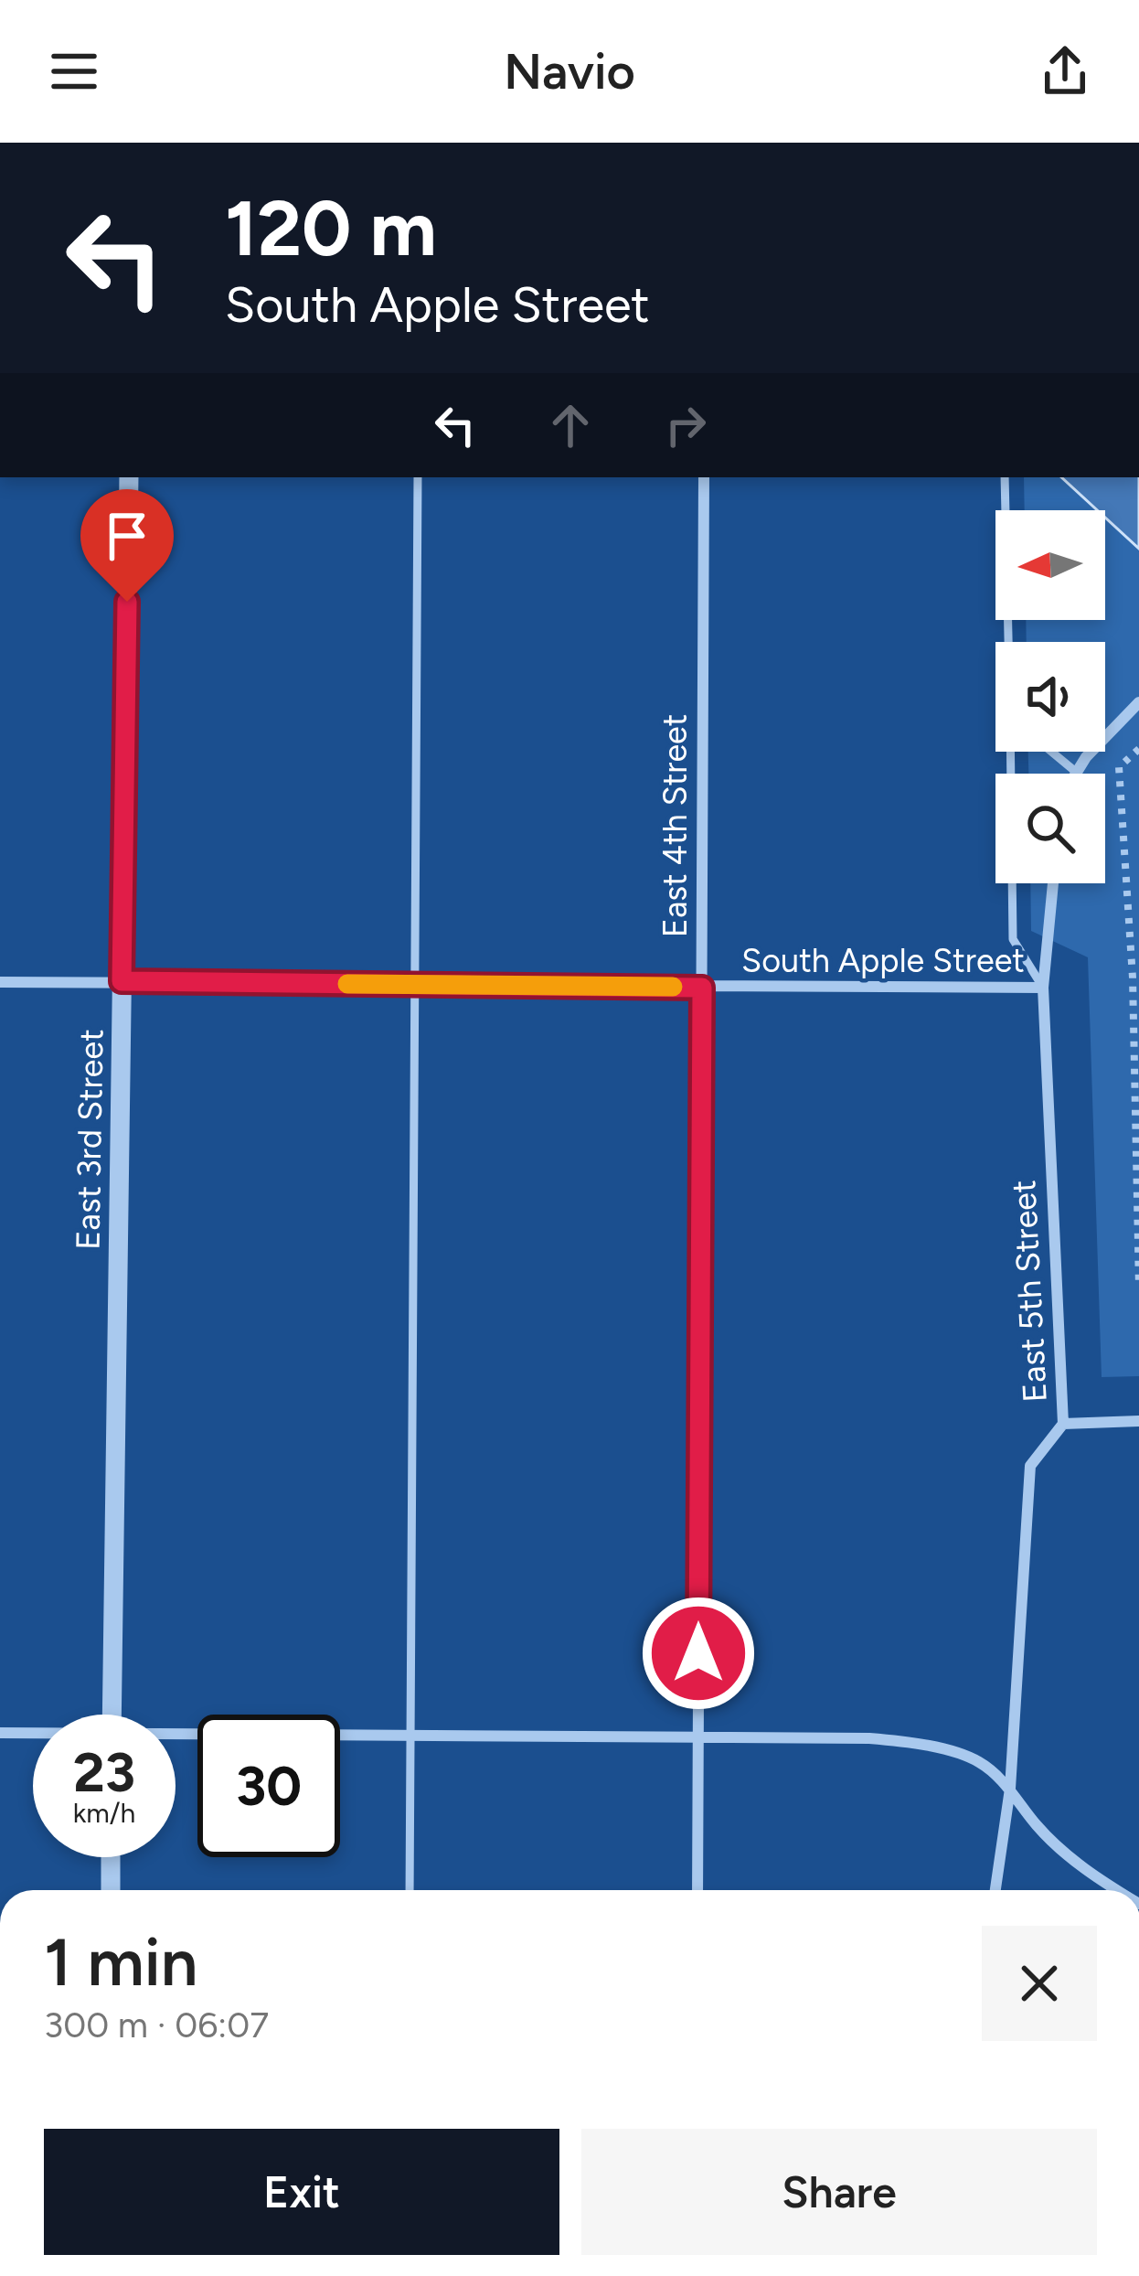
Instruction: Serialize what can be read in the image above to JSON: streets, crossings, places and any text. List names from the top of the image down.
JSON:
{
  "streets": {
    "street": [
      "East 4th Street",
      "South Apple Street",
      "East 3rd Street",
      "East 5th Street"
    ]
  },
  "crossings": [
    ["East 4th Street", "South Apple Street"],
    ["South Apple Street", "East 3rd Street"],
    ["South Apple Street", "East 5th Street"]
  ],
  "north": "left",
  "page": {
    "header": "Navio",
    "turn": ["120 m", "South Apple Street"],
    "speed": "23 km/h",
    "limit": "30",
    "heading": ["1 min", "300 m · 06:07"],
    "buttons": ["Exit", "Share"]
  }
}
